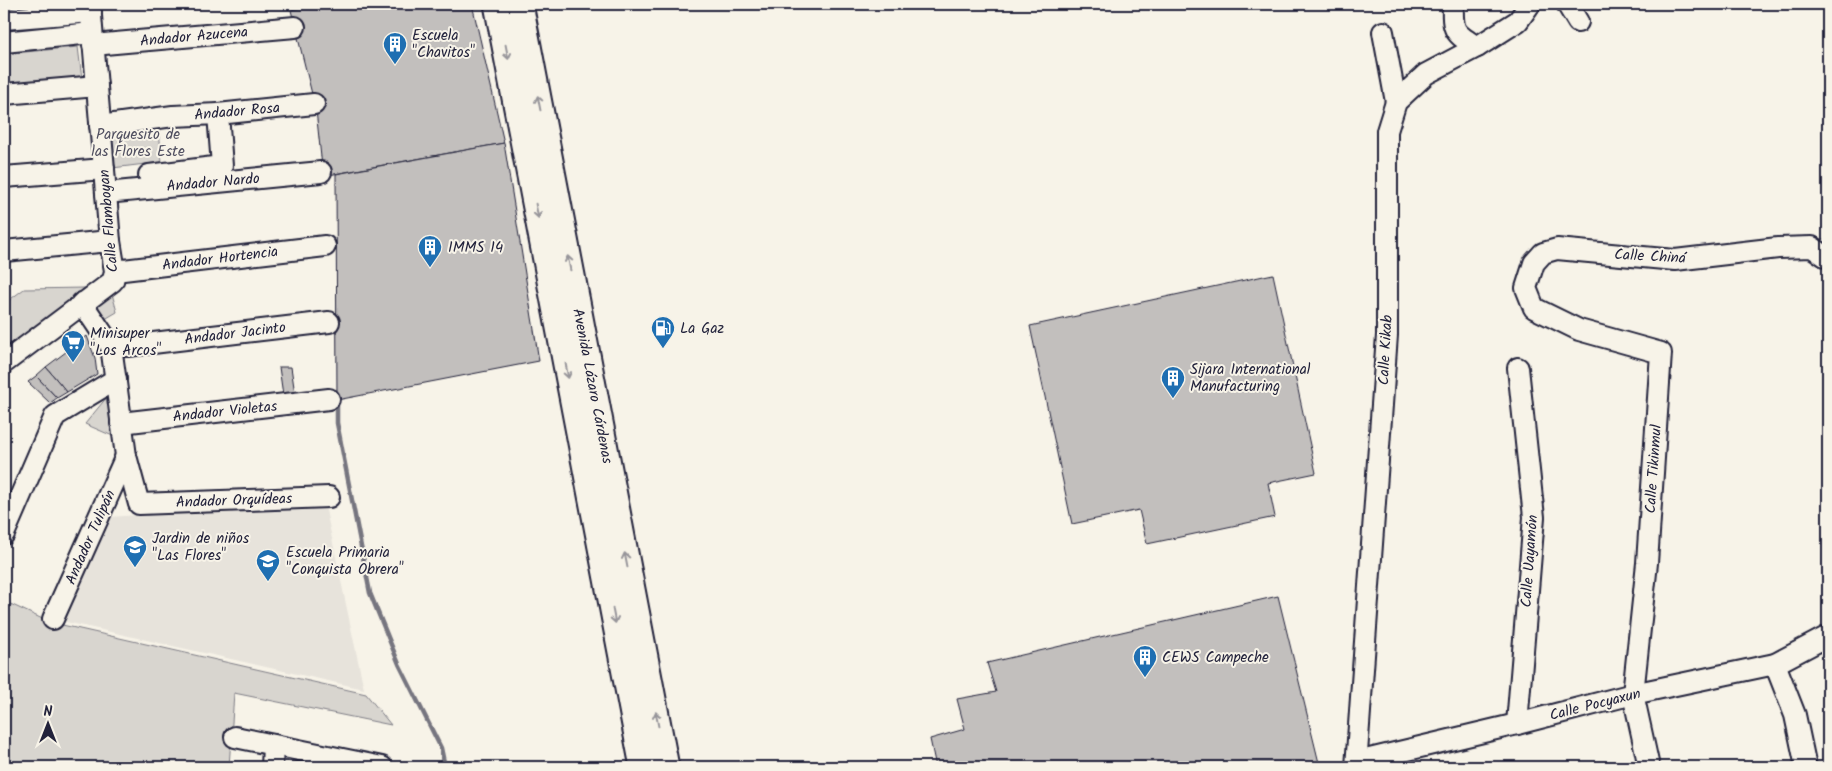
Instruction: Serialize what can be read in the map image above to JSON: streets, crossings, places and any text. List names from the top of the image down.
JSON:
{
  "streets": {
    "main road": ["Avenida Lázaro Cárdenas"],
    "street": [
      "Andador Azucena",
      "Andador Rosa",
      "Andador Nardo",
      "Calle Flamboyan",
      "Calle Chiná",
      "Andador Hortencia",
      "Andador Jacinto",
      "Calle Kikab",
      "Andador Violetas",
      "Calle Tikinmul",
      "Andador Orquídeas",
      "Andador Tulipán",
      "Calle Uayamón",
      "Calle Pocyaxun"
    ]
  },
  "crossings": [
    ["Andador Azucena", "Calle Flamboyan"],
    ["Andador Rosa", "Calle Flamboyan"],
    ["Andador Nardo", "Calle Flamboyan"],
    ["Calle Flamboyan", "Andador Hortencia"],
    ["Calle Chiná", "Calle Tikinmul"],
    ["Calle Kikab", "Calle Pocyaxun"],
    ["Calle Tikinmul", "Calle Pocyaxun"],
    ["Andador Orquídeas", "Andador Tulipán"],
    ["Calle Uayamón", "Calle Pocyaxun"]
  ],
  "parks": ["Parquesito de las Flores Este"],
  "places": {
    "building": [
      "Escuela \"Chavitos\"",
      "IMMS 14",
      "Sijara International Manufacturing",
      "CEWS Campeche"
    ],
    "fuel station": ["La Gaz"],
    "supermarket": ["Minisuper \"Los Arcos\""],
    "school or university": ["Jardin de niños \"Las Flores\"", "Escuela Primaria \"Conquista Obrera\""]
  },
  "north": "top"
}
